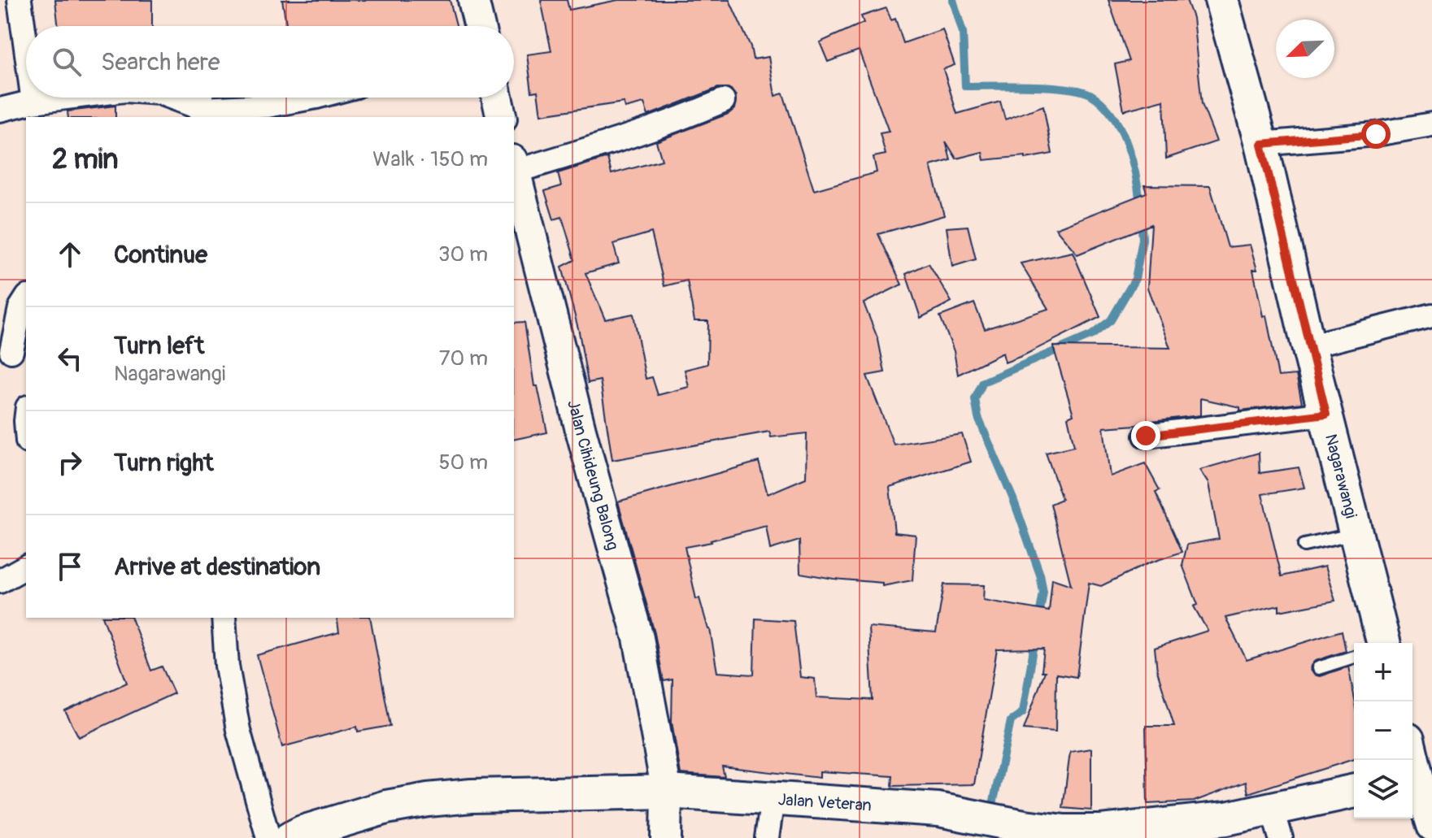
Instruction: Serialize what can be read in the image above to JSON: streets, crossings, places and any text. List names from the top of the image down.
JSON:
{
  "streets": {
    "main road": ["Nagarawangi", "Jalan Veteran"],
    "street": ["Jalan Cihideung Balong"]
  },
  "crossings": [
    ["Jalan Cihideung Balong", "Jalan Veteran"]
  ],
  "north": "bottom left",
  "page": {
    "search": "Search here",
    "heading": ["2 min", "Walk · 150 m"],
    "list": [
      ["Continue", "30 m"],
      ["Turn left", "Nagarawangi", "70 m"],
      ["Turn right", "50 m"],
      "Arrive at destination"
    ],
    "map_buttons": ["+", "−"]
  }
}
